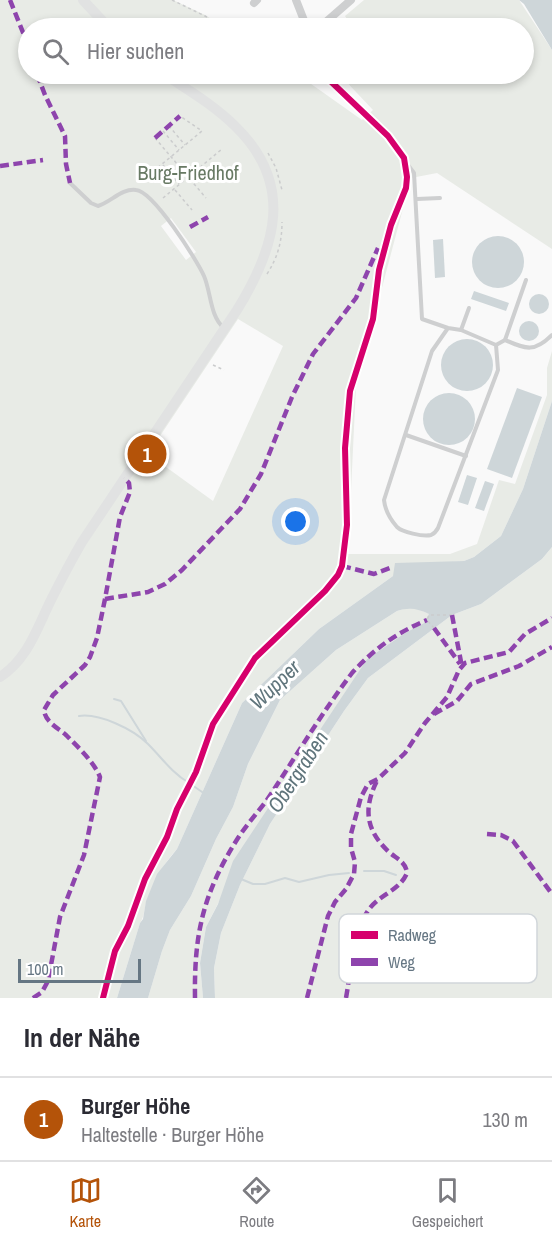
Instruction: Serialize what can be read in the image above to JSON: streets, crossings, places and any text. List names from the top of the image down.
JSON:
{
  "water": ["Wupper", "Obergraben"],
  "parks": ["Burg-Friedhof"],
  "legend": ["Radweg", "Weg"],
  "scale_bar": "100 m",
  "page": {
    "search": "Hier suchen",
    "pins": "1",
    "scale": "100 m",
    "heading": "In der Nähe",
    "list": [
      {
        "mark": "1",
        "name": "Burger Höhe",
        "note": "Haltestelle · Burger Höhe",
        "value": "130 m"
      }
    ],
    "nav": ["Karte", "Route", "Gespeichert"]
  }
}
